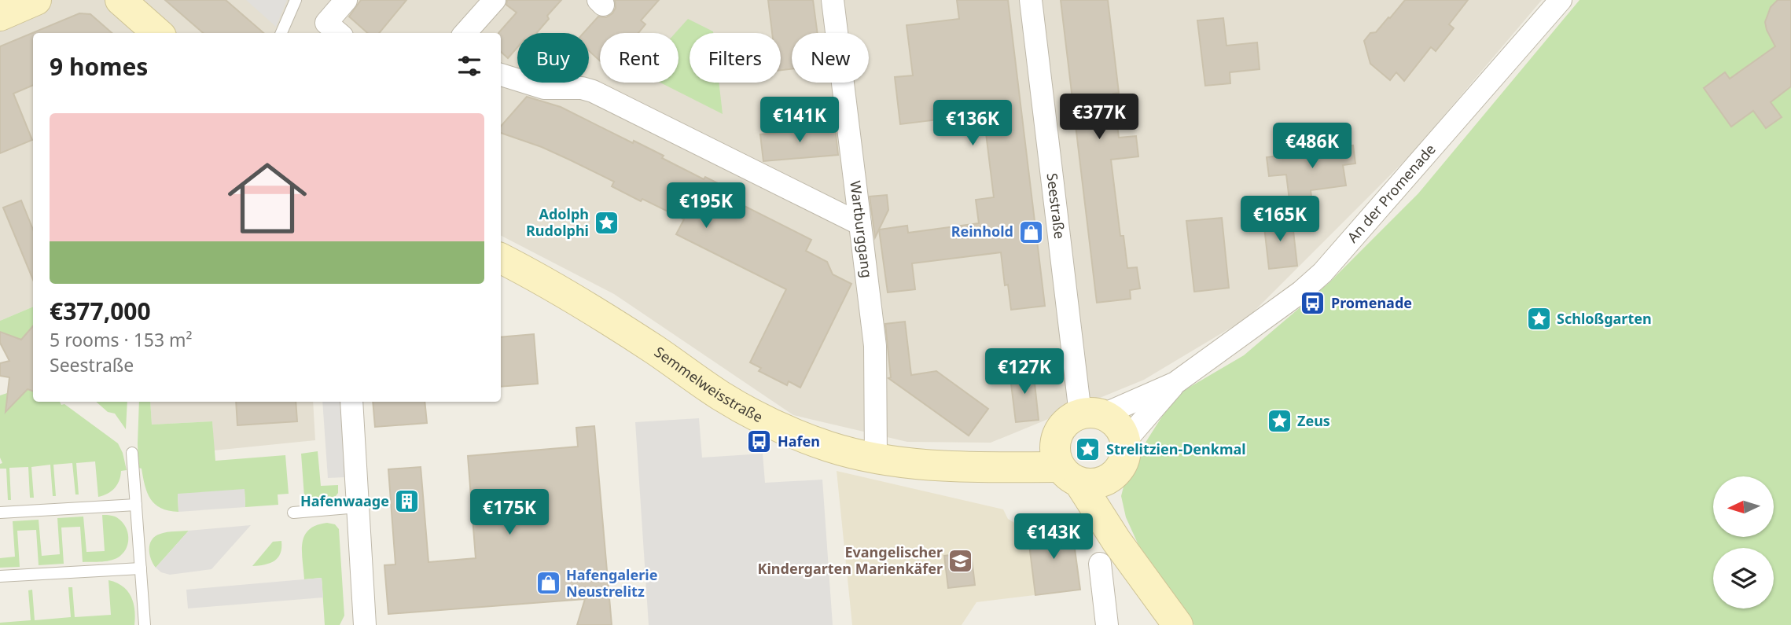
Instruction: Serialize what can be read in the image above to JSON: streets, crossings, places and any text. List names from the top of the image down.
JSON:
{
  "streets": {
    "main road": ["Semmelweisstraße"],
    "street": ["An der Promenade", "Seestraße", "Wartburggang"]
  },
  "crossings": [
    ["An der Promenade", "Seestraße"],
    ["An der Promenade", "Semmelweisstraße"],
    ["Seestraße", "Semmelweisstraße"],
    ["Wartburggang", "Semmelweisstraße"]
  ],
  "places": {
    "place": [
      "Adolph Rudolphi",
      "Schloßgarten",
      "Zeus",
      "Strelitzien-Denkmal"
    ],
    "shop": ["Reinhold", "Hafengalerie Neustrelitz"],
    "bus stop": ["Promenade", "Hafen"],
    "building": ["Hafenwaage"],
    "school or university": ["Evangelischer Kindergarten Marienkäfer"]
  },
  "north": "left",
  "page": {
    "chip": [
      "Buy",
      "Rent",
      "Filters",
      "New"
    ],
    "heading": "9 homes",
    "price": [
      "€377K",
      "€141K",
      "€136K",
      "€486K",
      "€195K",
      "€165K",
      "€127K",
      "€175K",
      "€143K"
    ],
    "list": [
      {
        "name": "€377,000",
        "note": "5 rooms · 153 m² · Seestraße"
      }
    ]
  }
}
